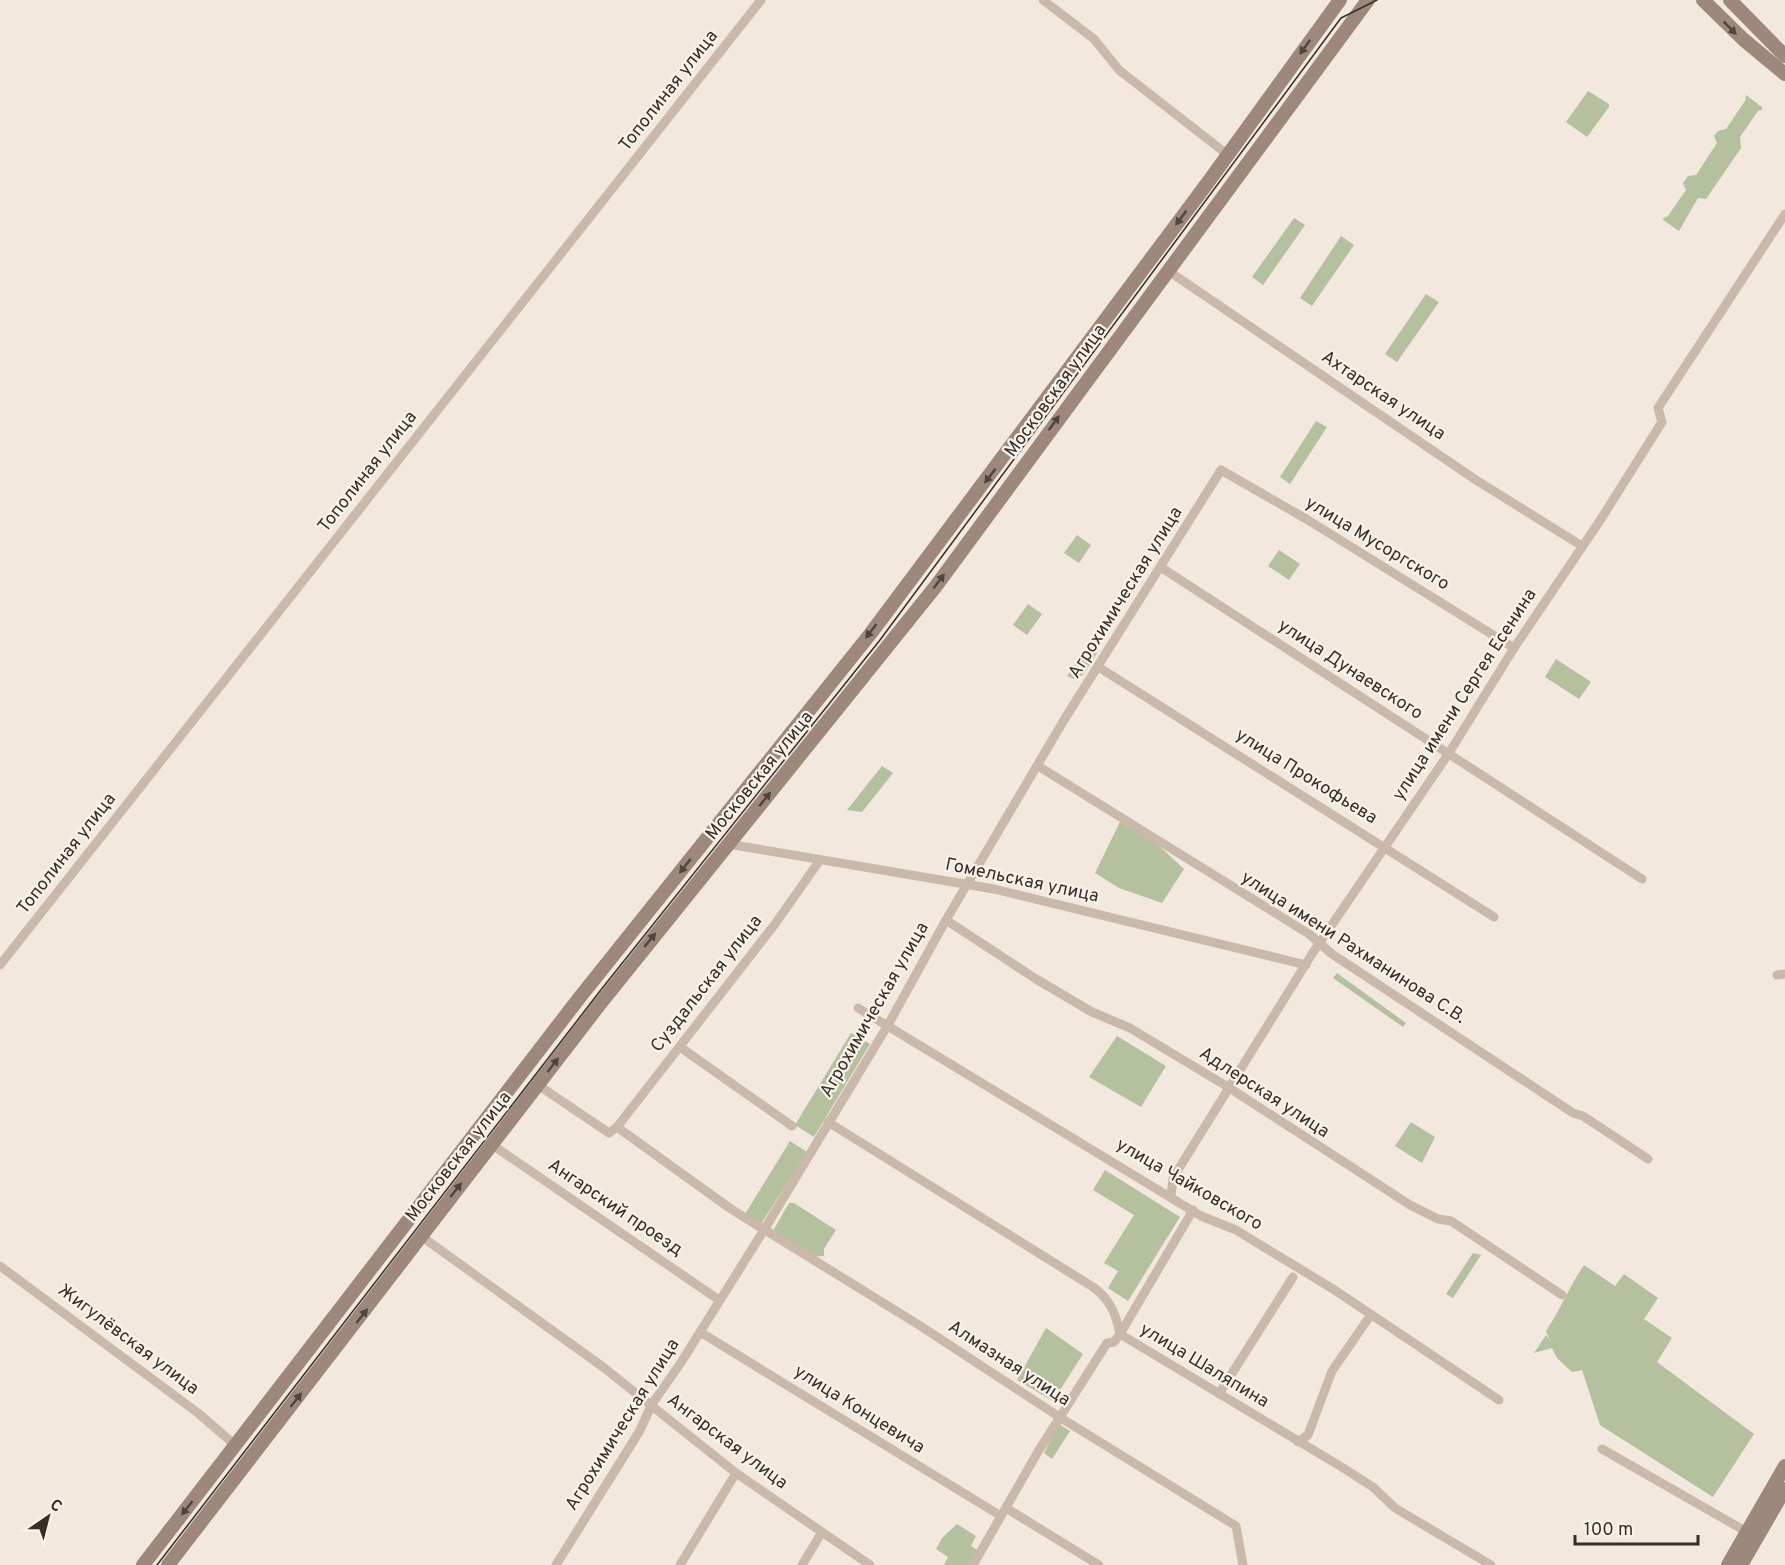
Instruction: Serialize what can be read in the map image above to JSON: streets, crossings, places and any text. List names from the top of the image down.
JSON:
{
  "streets": {
    "street": [
      "Тополиная улица",
      "Московская улица",
      "Ахтарская улица",
      "улица Мусоргского",
      "Агрохимическая улица",
      "улица Дунаевского",
      "улица имени Сергея Есенина",
      "улица Прокофьева",
      "Гомельская улица",
      "улица имени Рахманинова С.В.",
      "Суздальская улица",
      "Адлерская улица",
      "улица Чайковского",
      "Ангарский проезд",
      "Жигулёвская улица",
      "Алмазная улица",
      "улица Шаляпина",
      "улица Концевича",
      "Ангарская улица"
    ]
  },
  "crossings": [
    ["Московская улица", "Ахтарская улица"],
    ["Московская улица", "Гомельская улица"],
    ["Московская улица", "Ангарский проезд"],
    ["Московская улица", "Жигулёвская улица"],
    ["Московская улица", "Ангарская улица"],
    ["Ахтарская улица", "улица имени Сергея Есенина"],
    ["улица Мусоргского", "Агрохимическая улица"],
    ["улица Мусоргского", "улица имени Сергея Есенина"],
    ["Агрохимическая улица", "улица Дунаевского"],
    ["Агрохимическая улица", "улица Прокофьева"],
    ["Агрохимическая улица", "Гомельская улица"],
    ["Агрохимическая улица", "улица имени Рахманинова С.В."],
    ["Агрохимическая улица", "Адлерская улица"],
    ["Агрохимическая улица", "улица Чайковского"],
    ["Агрохимическая улица", "Ангарский проезд"],
    ["Агрохимическая улица", "Алмазная улица"],
    ["Агрохимическая улица", "улица Шаляпина"],
    ["Агрохимическая улица", "улица Концевича"],
    ["Агрохимическая улица", "Ангарская улица"],
    ["улица Дунаевского", "улица имени Сергея Есенина"],
    ["улица имени Сергея Есенина", "улица Прокофьева"],
    ["улица имени Сергея Есенина", "Гомельская улица"],
    ["улица имени Сергея Есенина", "улица имени Рахманинова С.В."],
    ["улица имени Сергея Есенина", "Адлерская улица"],
    ["улица имени Сергея Есенина", "улица Чайковского"],
    ["Гомельская улица", "Суздальская улица"],
    ["Суздальская улица", "Алмазная улица"]
  ],
  "scale_bar": "100 m",
  "north": "top right"
}
